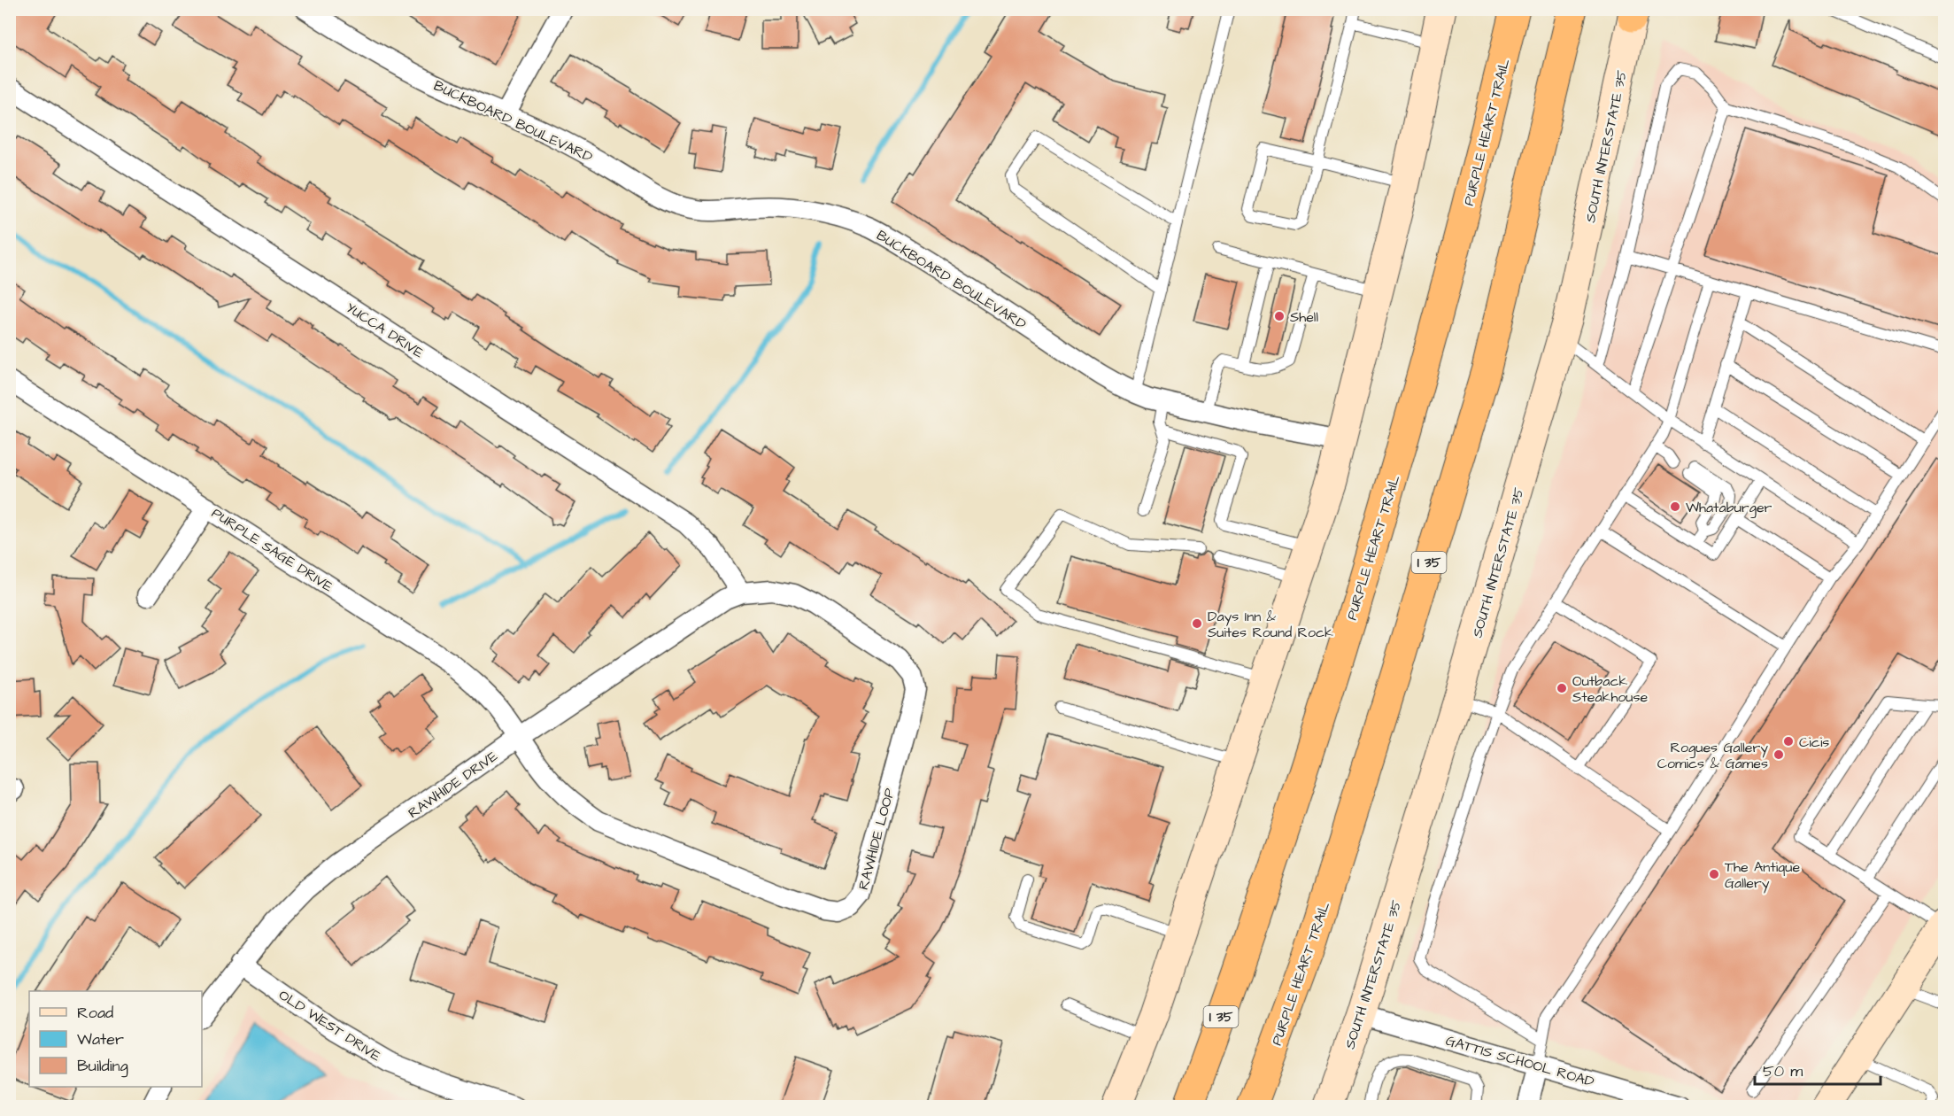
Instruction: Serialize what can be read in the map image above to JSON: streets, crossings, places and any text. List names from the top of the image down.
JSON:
{
  "streets": {
    "highway": ["PURPLE HEART TRAIL", "I 35"],
    "main road": ["SOUTH INTERSTATE 35"],
    "street": [
      "BUCKBOARD BOULEVARD",
      "YUCCA DRIVE",
      "PURPLE SAGE DRIVE",
      "RAWHIDE DRIVE",
      "RAWHIDE LOOP",
      "OLD WEST DRIVE",
      "GATTIS SCHOOL ROAD"
    ]
  },
  "crossings": [
    ["SOUTH INTERSTATE 35", "GATTIS SCHOOL ROAD"],
    ["YUCCA DRIVE", "RAWHIDE DRIVE"],
    ["YUCCA DRIVE", "RAWHIDE LOOP"],
    ["PURPLE SAGE DRIVE", "RAWHIDE DRIVE"],
    ["PURPLE SAGE DRIVE", "RAWHIDE LOOP"],
    ["RAWHIDE DRIVE", "RAWHIDE LOOP"],
    ["RAWHIDE DRIVE", "OLD WEST DRIVE"]
  ],
  "places": [
    "Shell",
    "Whataburger",
    "Days Inn & Suites Round Rock",
    "Outback Steakhouse",
    "Cicis",
    "Rogues Gallery Comics & Games",
    "The Antique Gallery"
  ],
  "legend": ["Road", "Water", "Building"],
  "scale_bar": "50 m"
}
